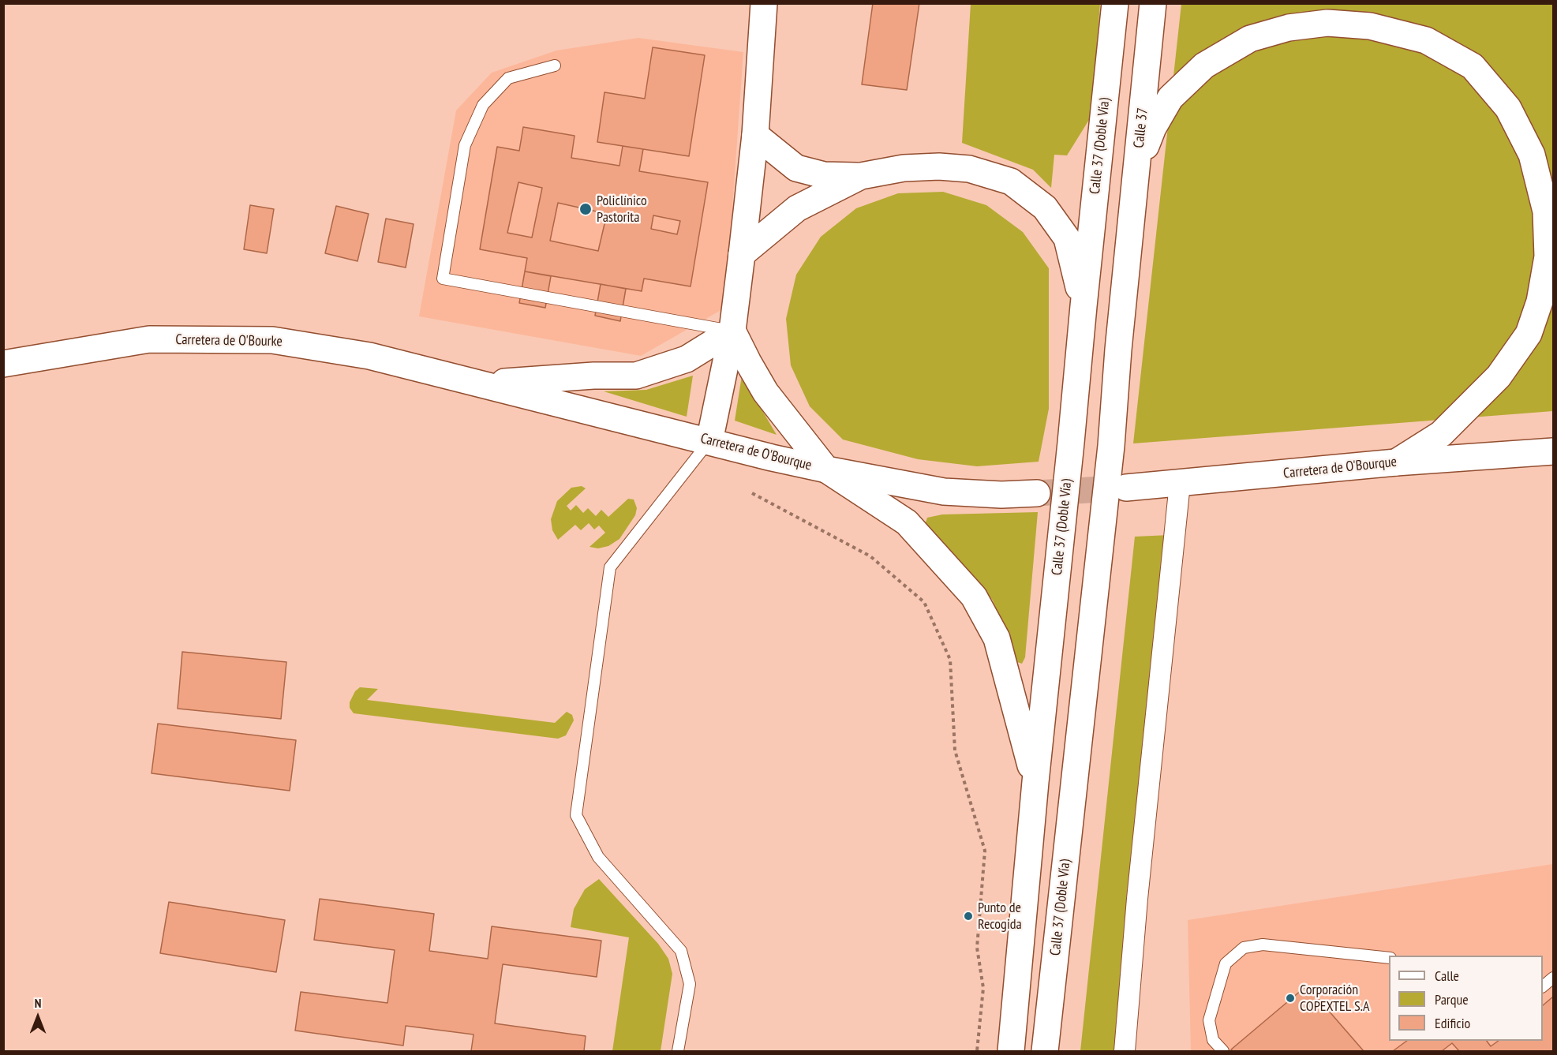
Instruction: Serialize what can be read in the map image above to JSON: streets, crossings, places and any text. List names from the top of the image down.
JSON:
{
  "streets": {
    "main road": [
      "Calle 37",
      "Calle 37 (Doble Vía)",
      "Carretera de O'Bourke",
      "Carretera de O'Bourque"
    ]
  },
  "crossings": [
    ["Calle 37", "Calle 37 (Doble Vía)"],
    ["Carretera de O'Bourke", "Carretera de O'Bourque"]
  ],
  "places": ["Policlínico Pastorita", "Punto de Recogida", "Corporación COPEXTEL S.A"],
  "legend": ["Calle", "Parque", "Edificio"],
  "north": "top"
}
